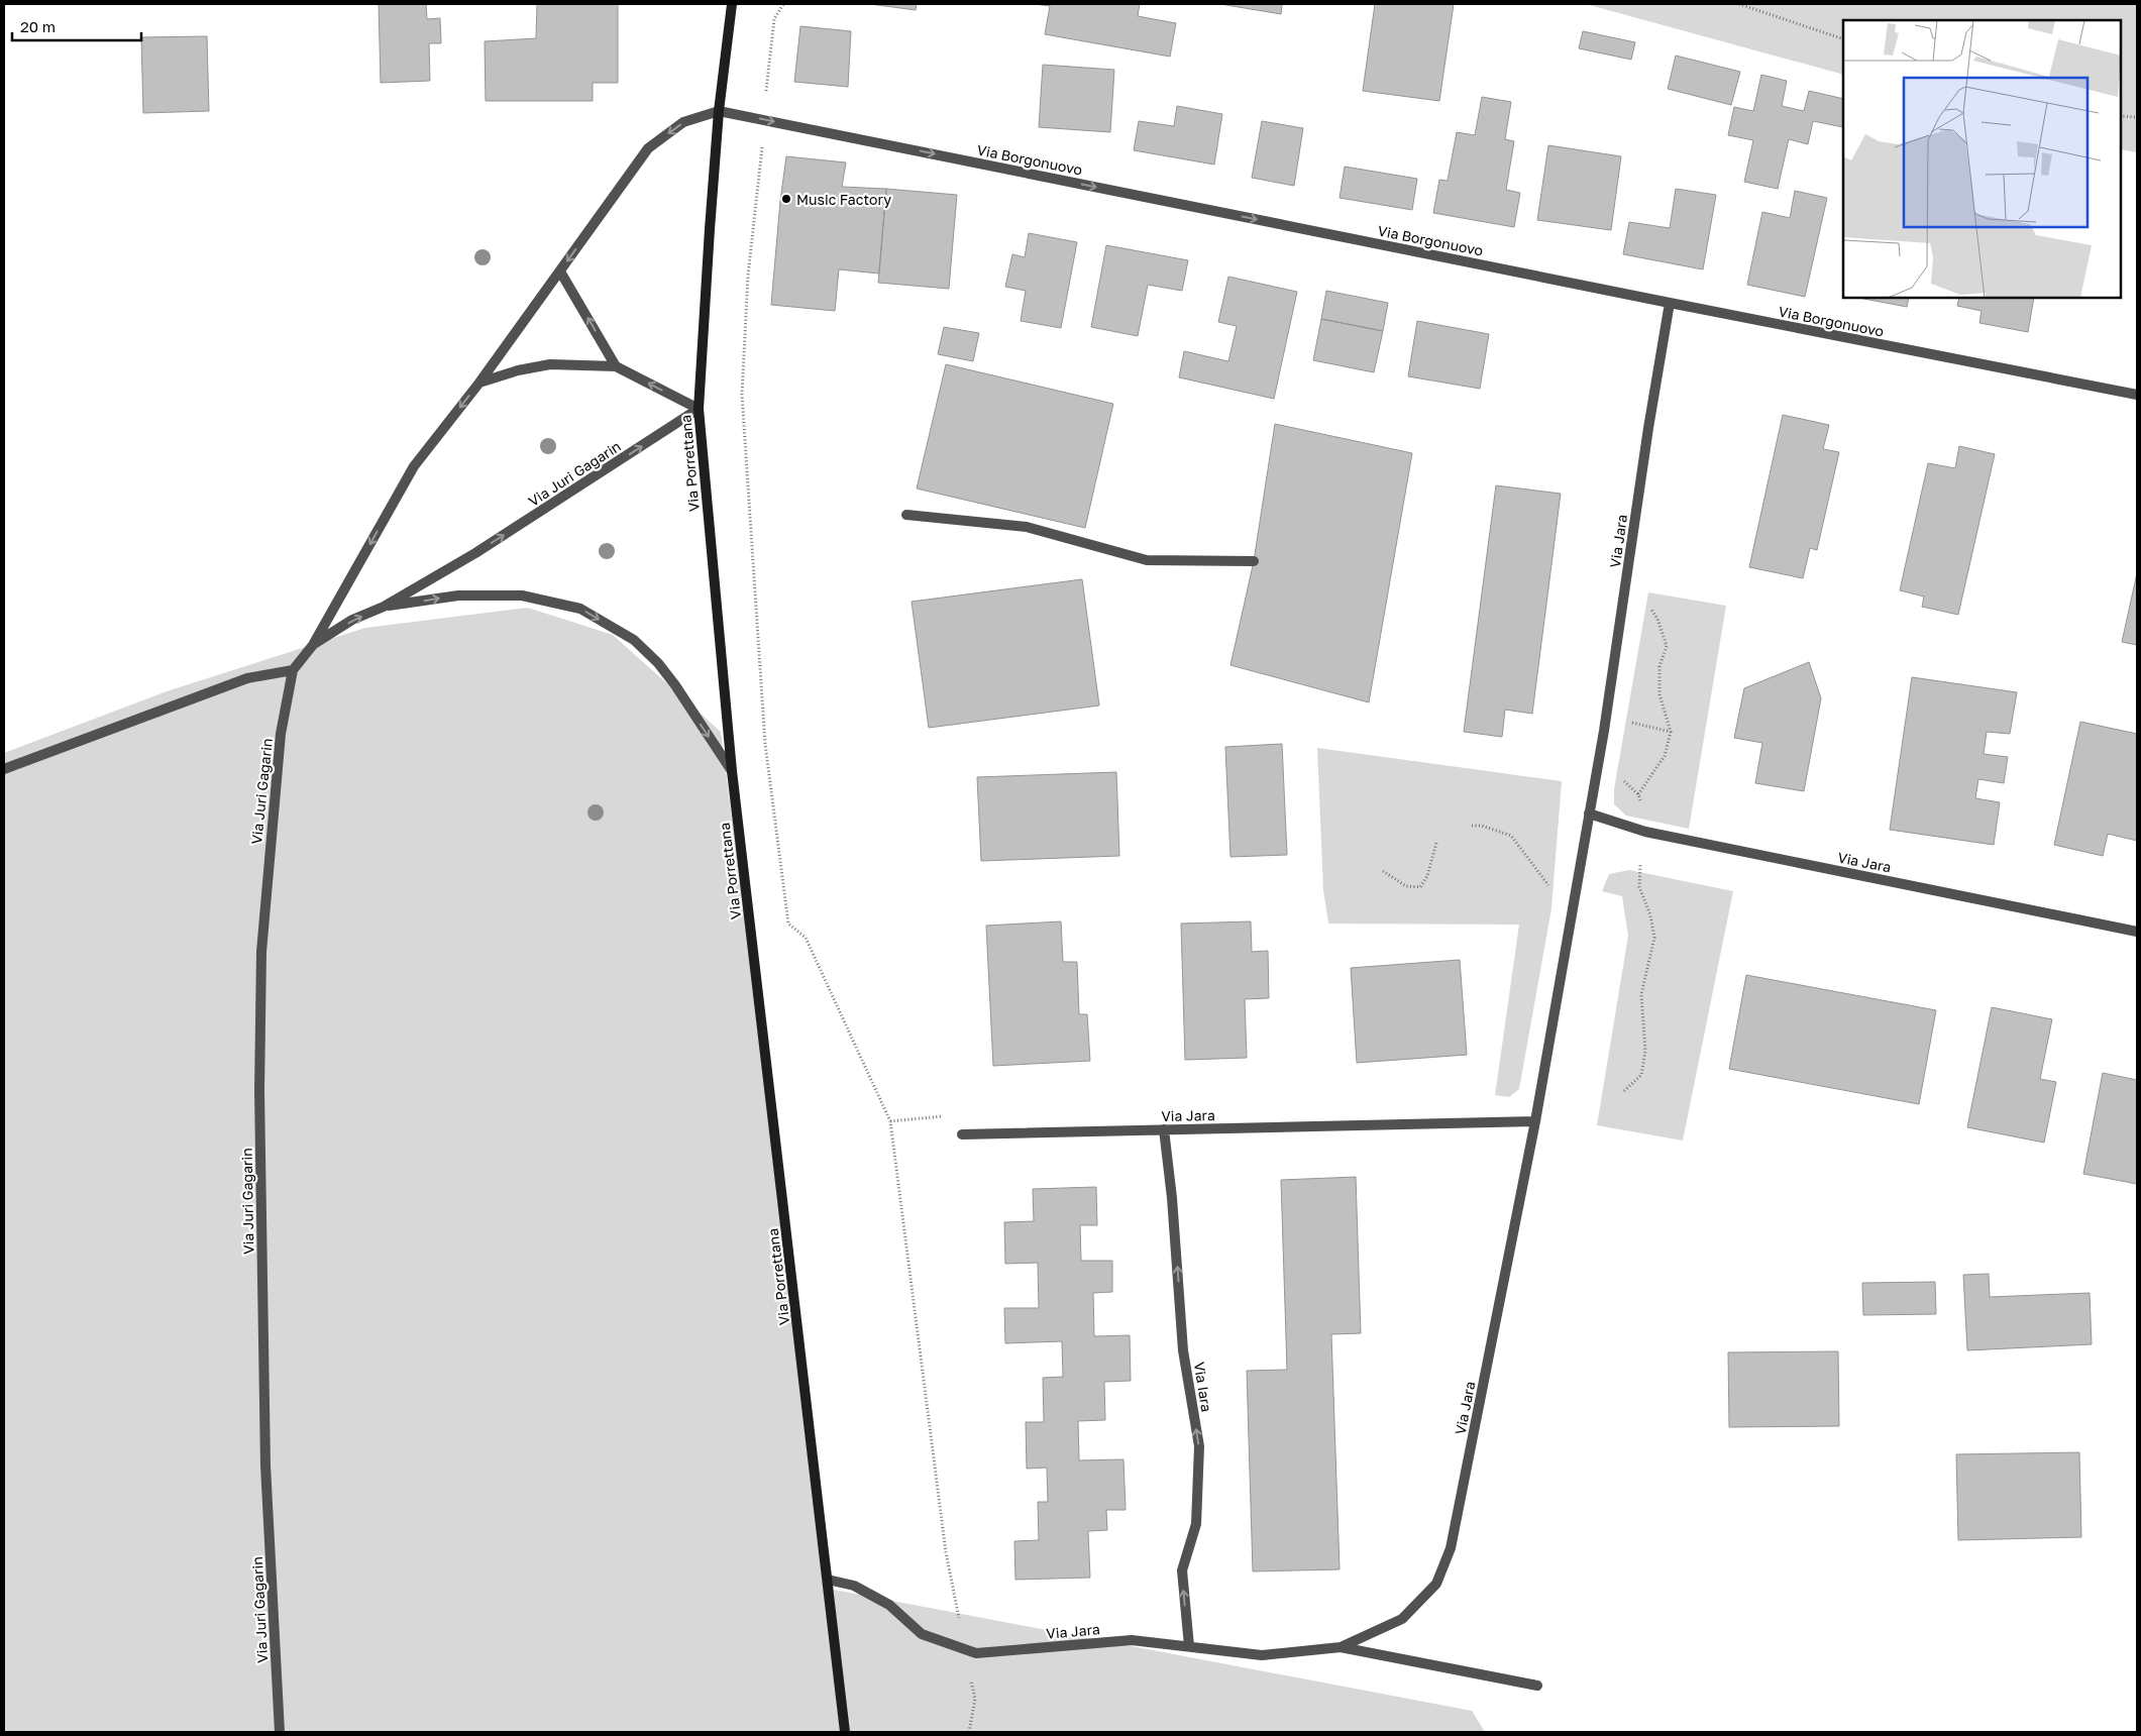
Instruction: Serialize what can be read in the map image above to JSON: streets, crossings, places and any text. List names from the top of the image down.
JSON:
{
  "streets": {
    "main road": ["Via Porrettana"],
    "street": [
      "Via Borgonuovo",
      "Via Juri Gagarin",
      "Via Jara",
      "Via Iara"
    ]
  },
  "crossings": [
    ["Via Borgonuovo", "Via Porrettana"],
    ["Via Borgonuovo", "Via Juri Gagarin"],
    ["Via Borgonuovo", "Via Jara"],
    ["Via Porrettana", "Via Juri Gagarin"],
    ["Via Porrettana", "Via Jara"],
    ["Via Jara", "Via Iara"]
  ],
  "one_way": ["Via Borgonuovo", "Via Iara"],
  "places": ["Music Factory"],
  "scale_bar": "20 m"
}
